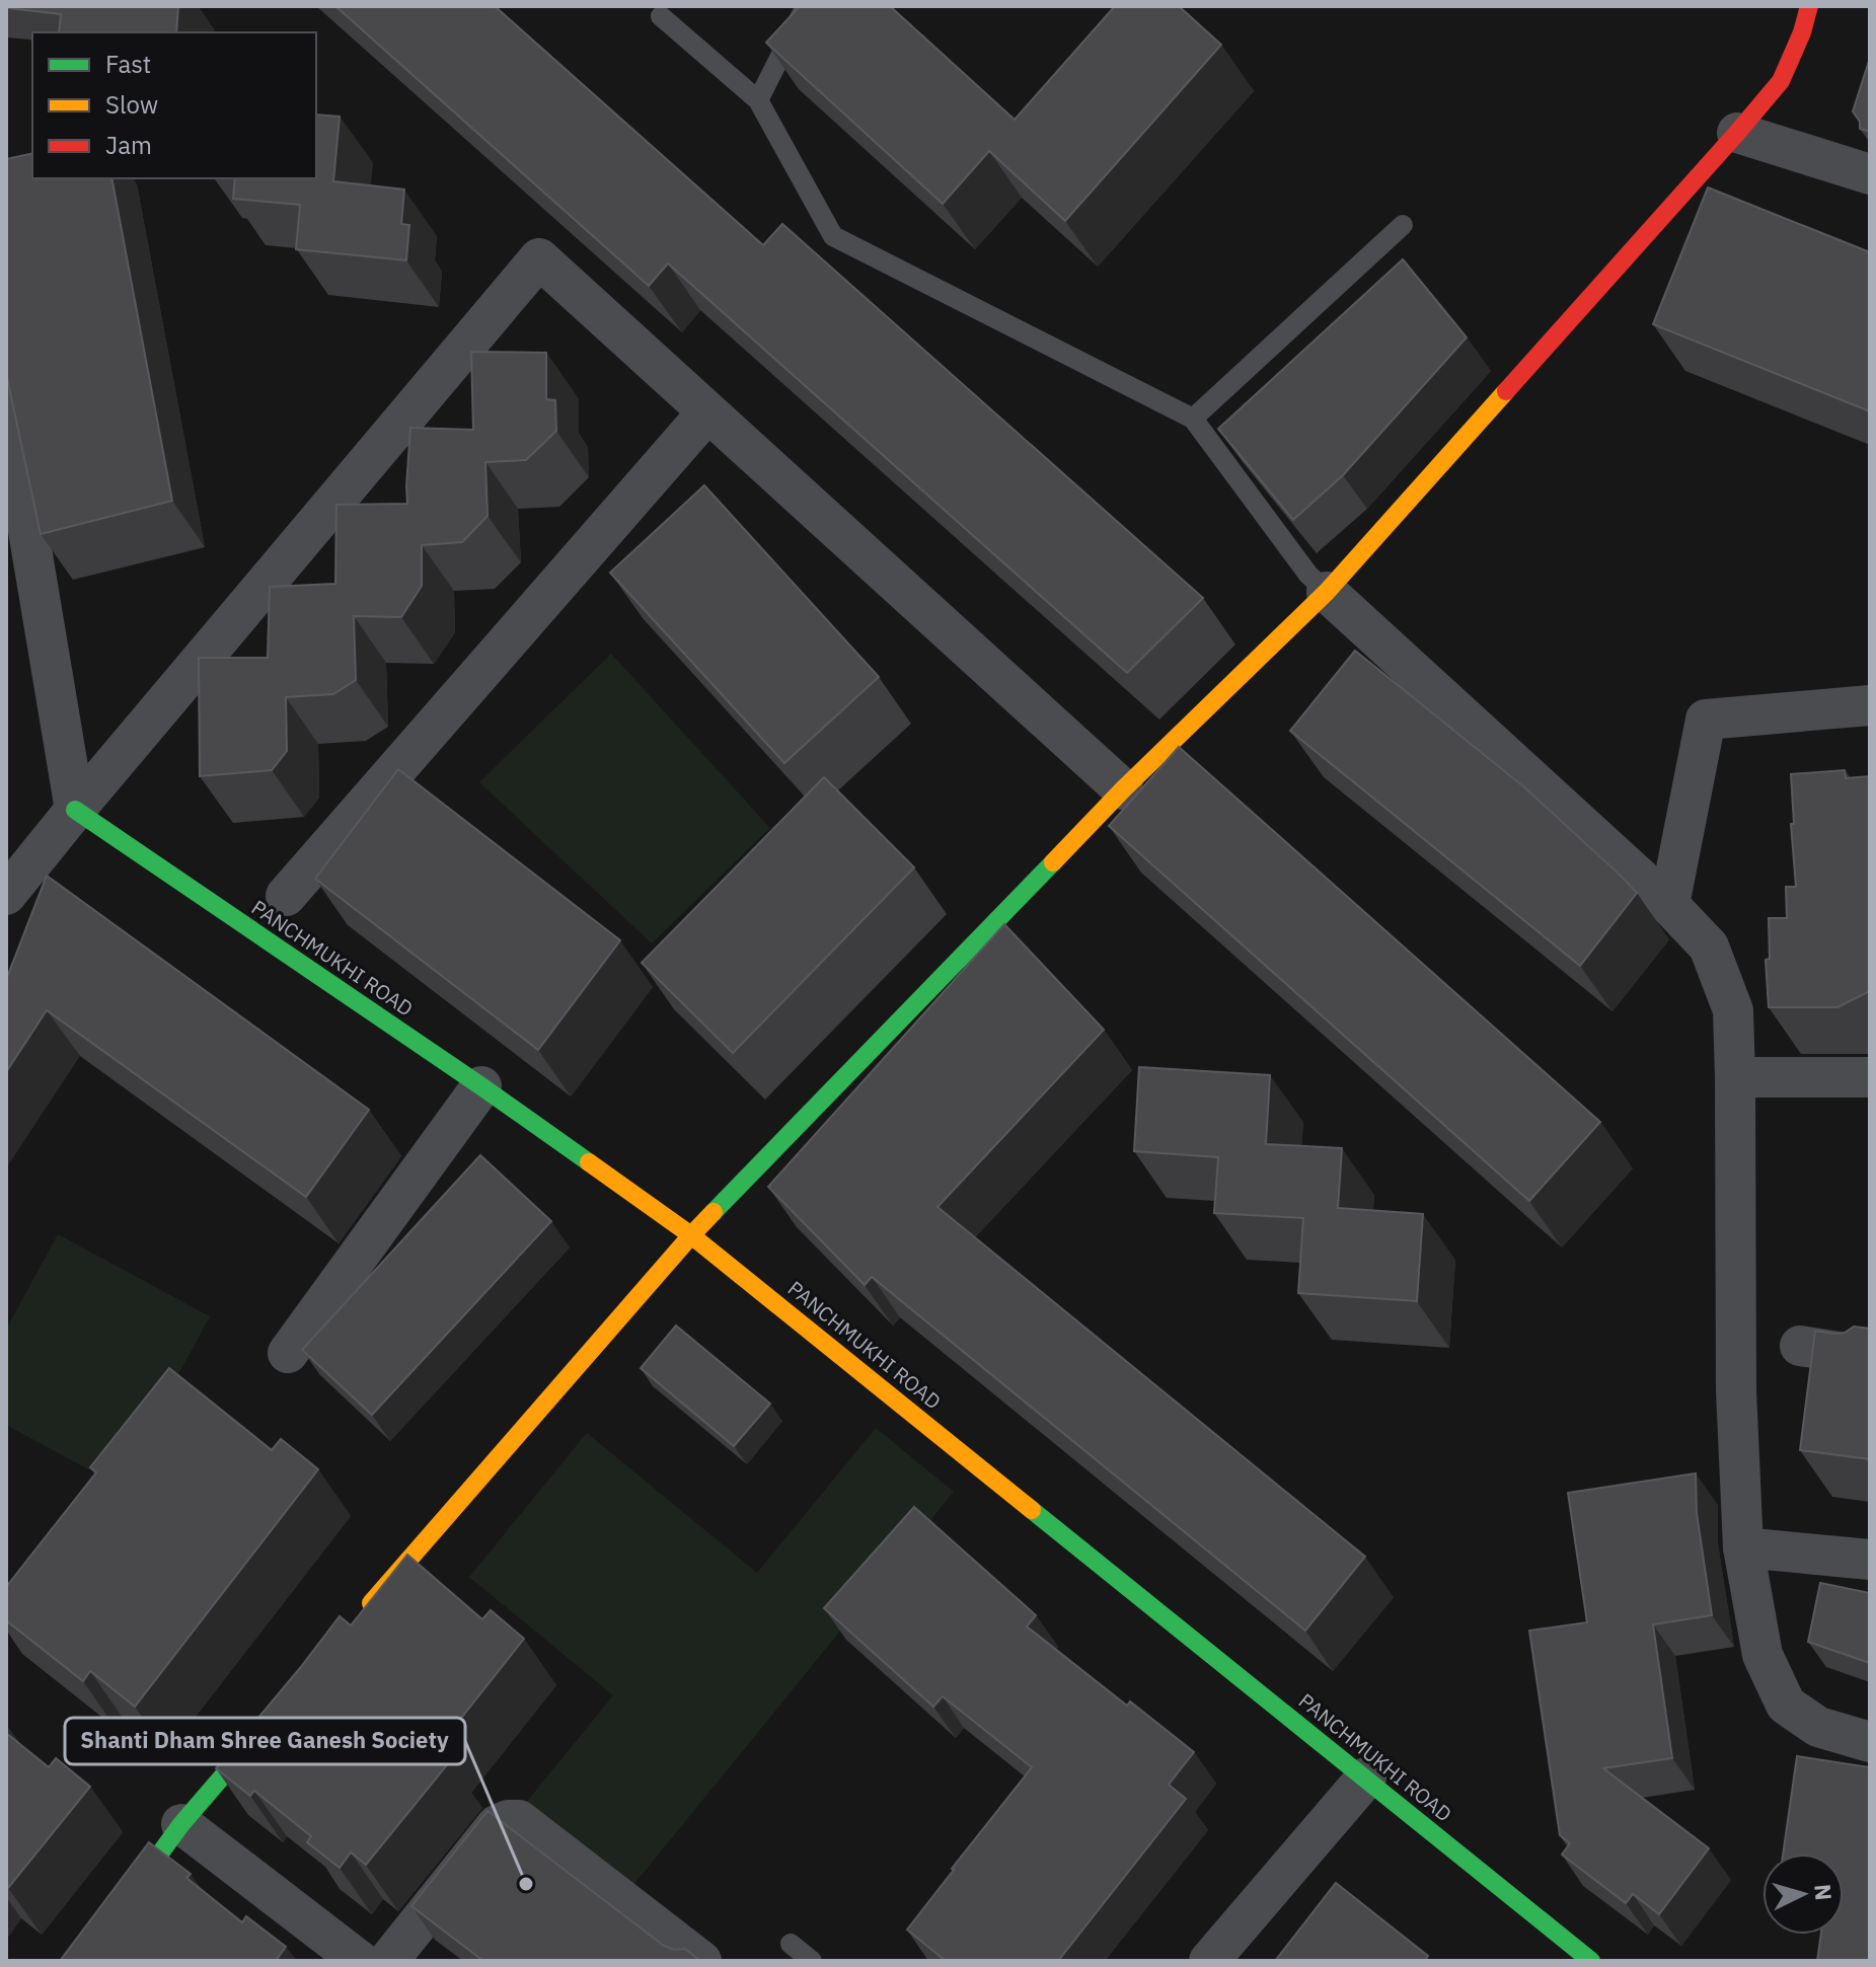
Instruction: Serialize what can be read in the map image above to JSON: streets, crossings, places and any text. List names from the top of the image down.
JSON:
{
  "streets": {
    "street": ["PANCHMUKHI ROAD"]
  },
  "places": ["Shanti Dham Shree Ganesh Society"],
  "legend": ["Fast", "Slow", "Jam"],
  "north": "right"
}
